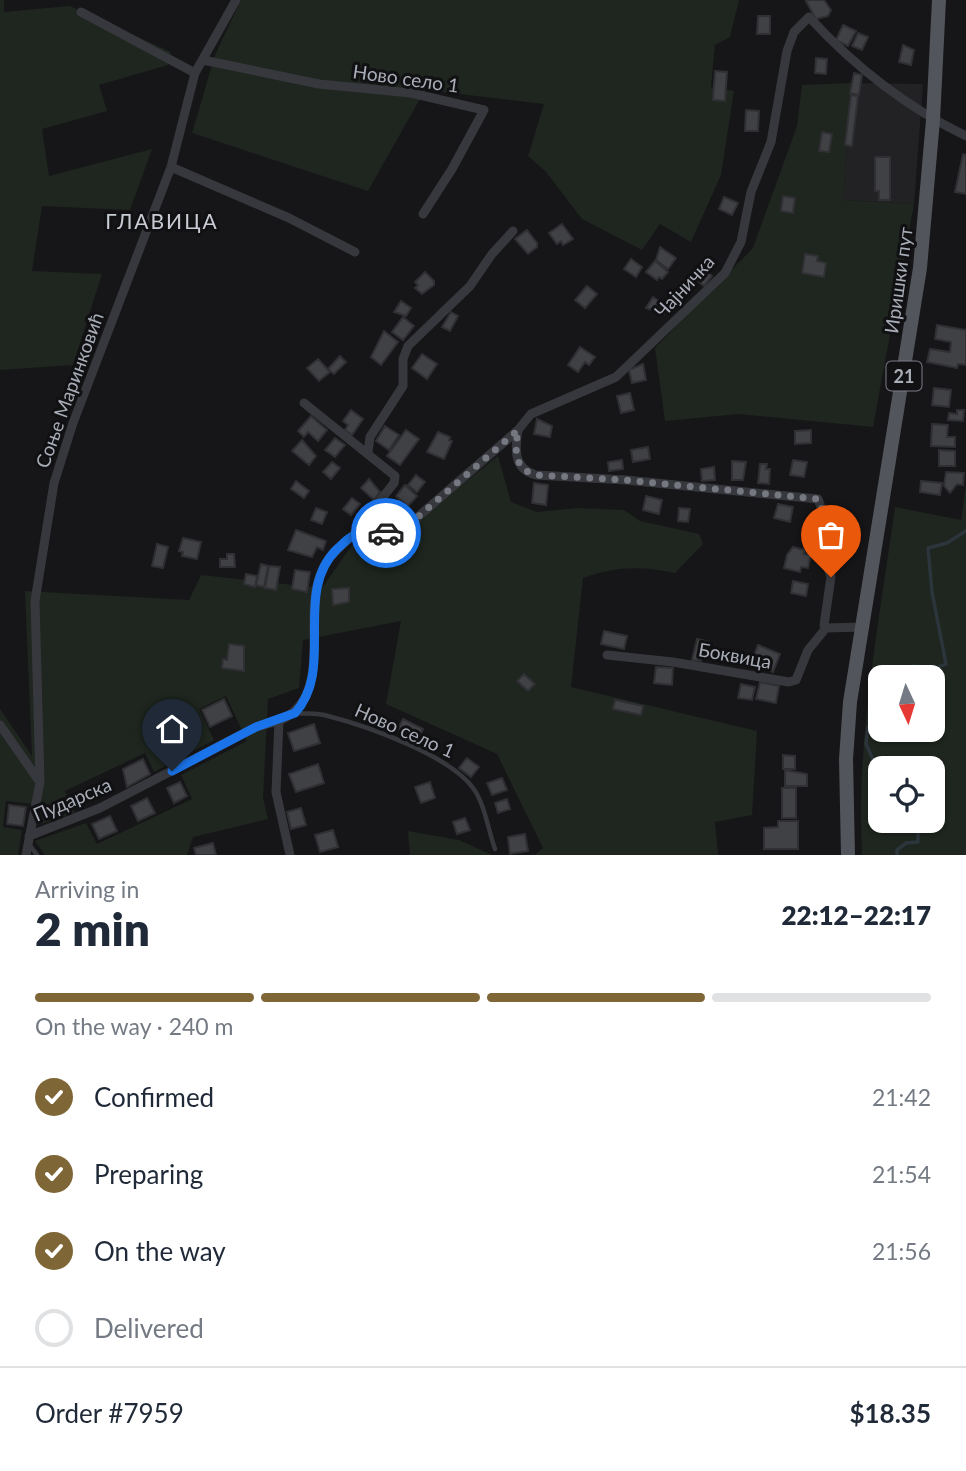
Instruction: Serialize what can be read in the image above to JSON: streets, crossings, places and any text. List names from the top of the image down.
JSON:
{
  "streets": {
    "main road": ["Иришки пут", "21"],
    "street": [
      "Ново село 1",
      "Чајничка",
      "Соње Маринковић",
      "Боквица",
      "Пударска"
    ]
  },
  "crossings": [
    ["Ново село 1", "Соње Маринковић"],
    ["Ново село 1", "Пударска"],
    ["Иришки пут", "Чајничка"],
    ["Соње Маринковић", "Пударска"]
  ],
  "districts": ["ГЛАВИЦА"],
  "north": "bottom",
  "page": {
    "heading": ["2 min", "Arriving in", "22:12–22:17"],
    "panel": ["Order #7959", "$18.35"],
    "bar": "On the way · 240 m",
    "list": [
      ["Confirmed", "21:42"],
      ["Preparing", "21:54"],
      ["On the way", "21:56"],
      "Delivered"
    ]
  }
}
